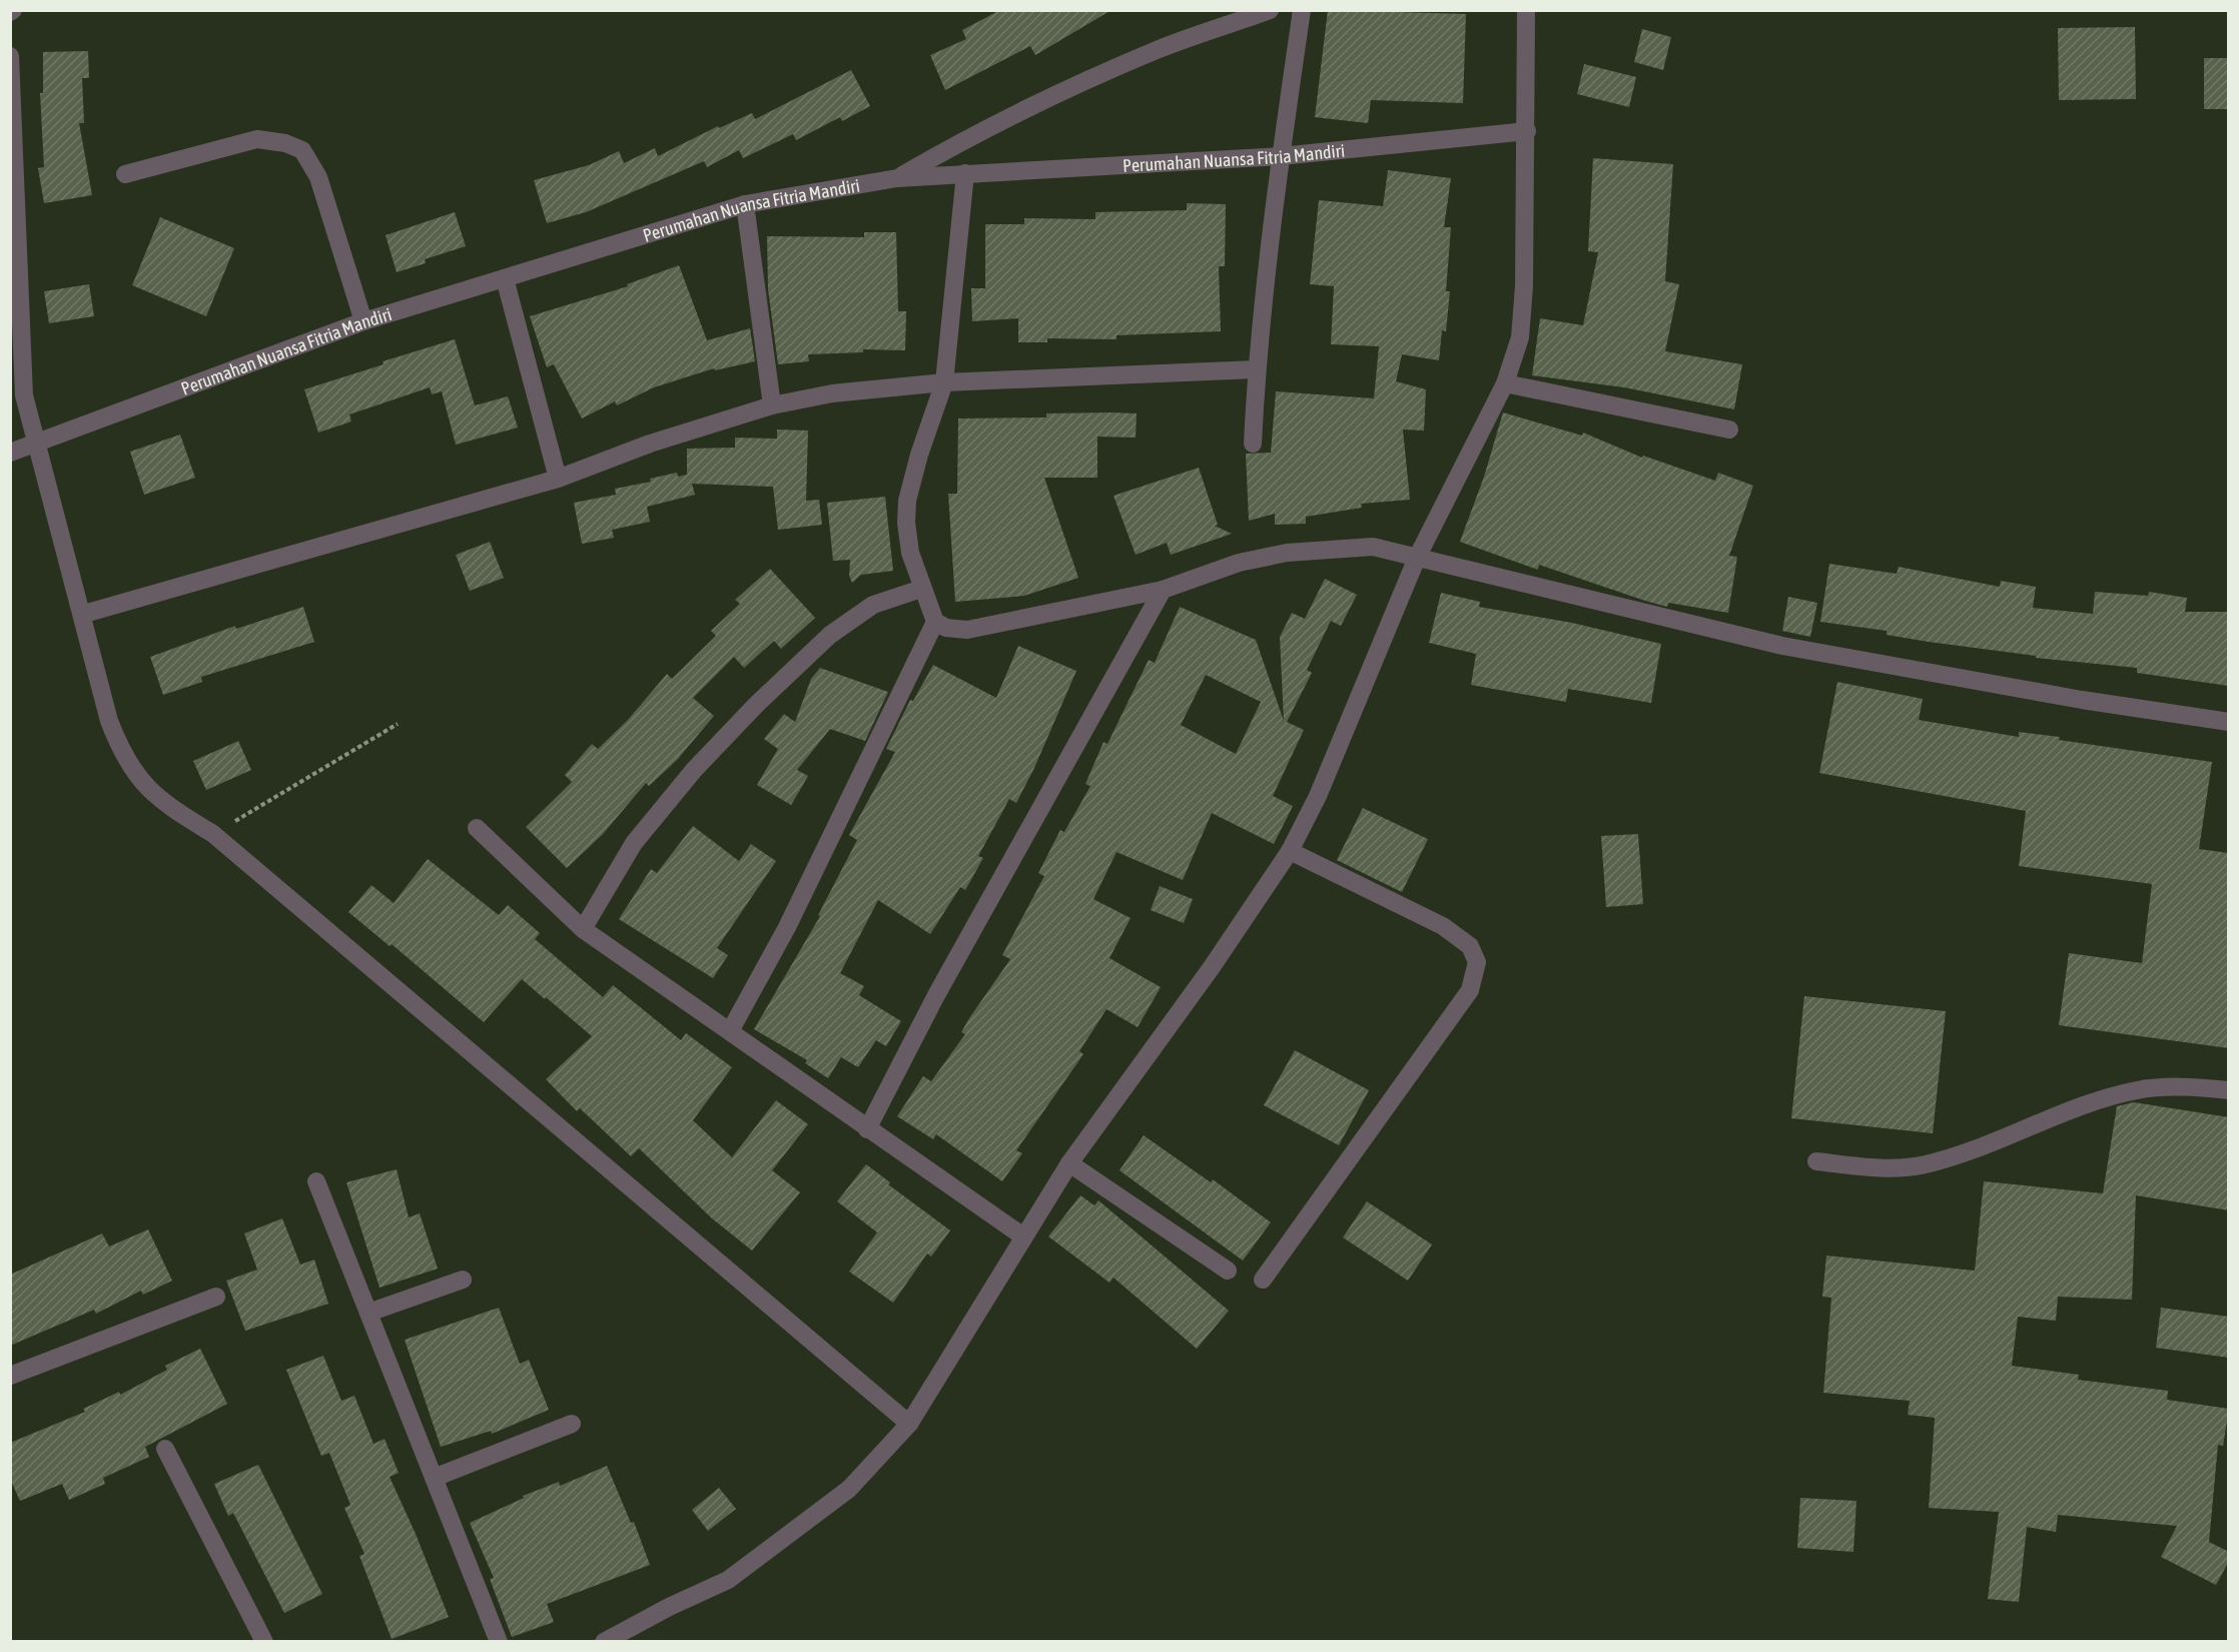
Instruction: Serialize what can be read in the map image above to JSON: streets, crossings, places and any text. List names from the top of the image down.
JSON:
{
  "streets": {
    "street": ["Perumahan Nuansa Fitria Mandiri"]
  }
}
